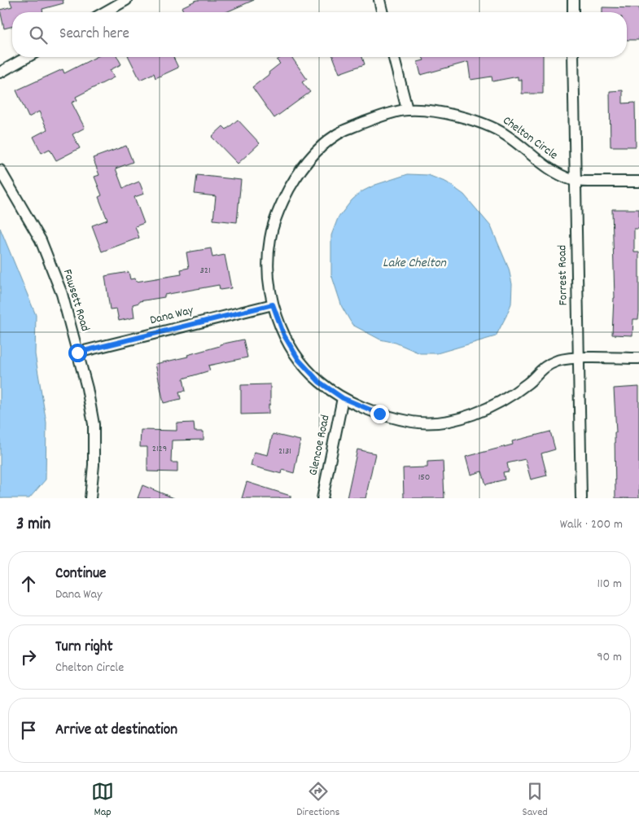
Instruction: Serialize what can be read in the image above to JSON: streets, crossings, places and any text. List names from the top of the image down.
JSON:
{
  "streets": {
    "street": [
      "Chelton Circle",
      "Forrest Road",
      "Fawsett Road",
      "Dana Way",
      "Glencoe Road"
    ]
  },
  "crossings": [
    ["Chelton Circle", "Forrest Road"],
    ["Chelton Circle", "Dana Way"],
    ["Chelton Circle", "Glencoe Road"],
    ["Fawsett Road", "Dana Way"]
  ],
  "water": ["Lake Chelton"],
  "house_numbers": [
    "321",
    "2129",
    "2131",
    "150"
  ],
  "page": {
    "search": "Search here",
    "heading": ["3 min", "Walk · 200 m"],
    "list": [
      ["Continue", "Dana Way", "110 m"],
      ["Turn right", "Chelton Circle", "90 m"],
      "Arrive at destination"
    ],
    "nav": ["Map", "Directions", "Saved"]
  }
}
